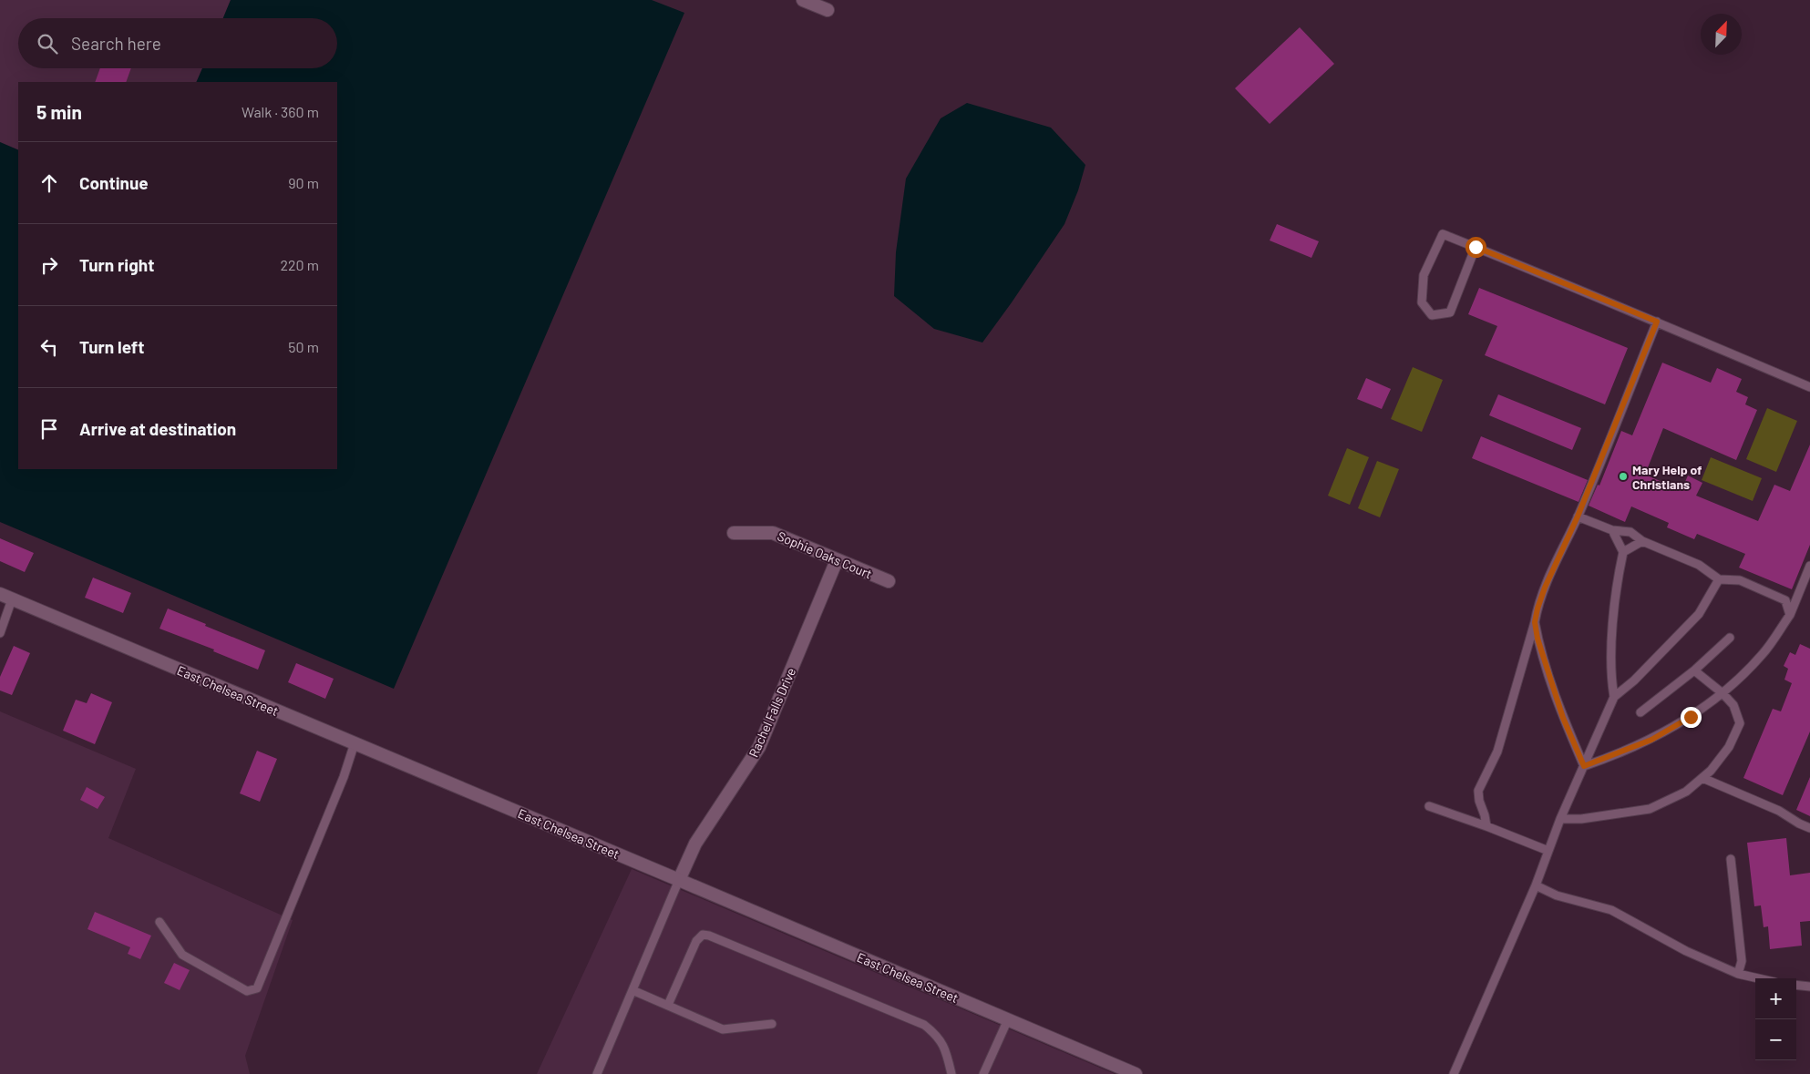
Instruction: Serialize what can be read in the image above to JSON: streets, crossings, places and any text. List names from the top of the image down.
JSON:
{
  "streets": {
    "street": ["Sophie Oaks Court", "East Chelsea Street", "Rachel Falls Drive"]
  },
  "crossings": [
    ["Sophie Oaks Court", "Rachel Falls Drive"],
    ["East Chelsea Street", "Rachel Falls Drive"]
  ],
  "places": ["Mary Help of Christians"],
  "north": "top right",
  "page": {
    "search": "Search here",
    "heading": ["5 min", "Walk · 360 m"],
    "list": [
      ["Continue", "90 m"],
      ["Turn right", "220 m"],
      ["Turn left", "50 m"],
      "Arrive at destination"
    ],
    "map_buttons": ["+", "−"]
  }
}
